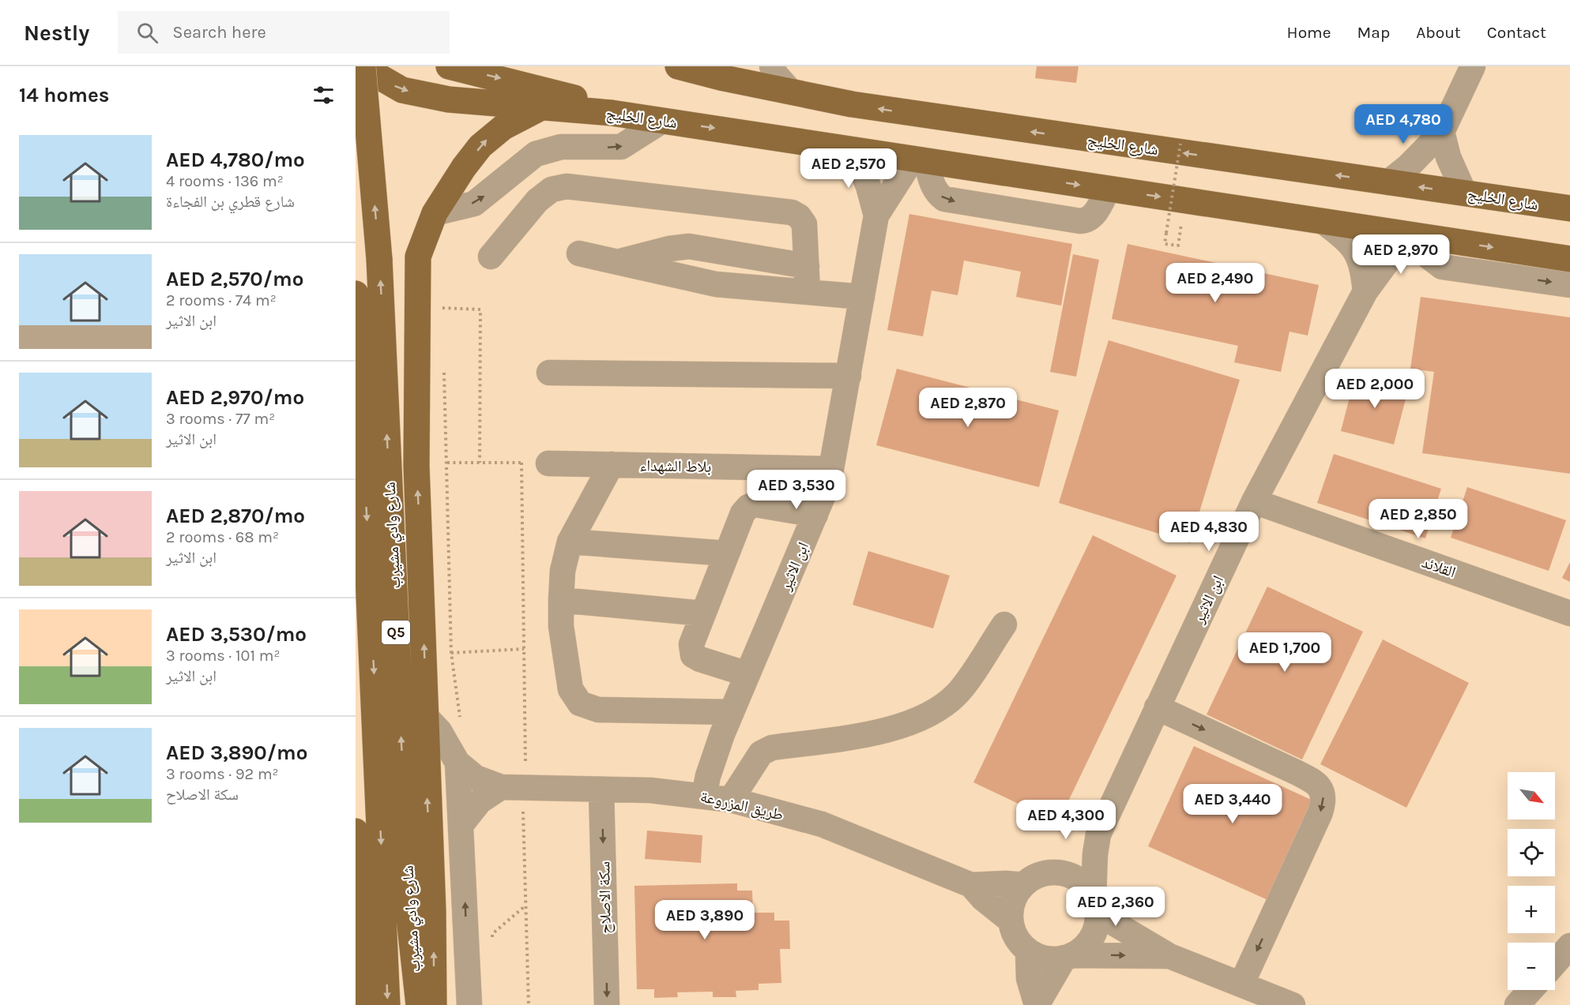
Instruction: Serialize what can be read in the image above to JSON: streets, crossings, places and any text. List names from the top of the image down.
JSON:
{
  "streets": {
    "main road": ["شارع الخليج", "شارع وادي مشيرب", "Q5"],
    "street": [
      "بلاط الشهداء",
      "ابن الاثير",
      "القلائد",
      "طريق المزروعة",
      "سكة الاصلاح"
    ]
  },
  "crossings": [
    ["شارع الخليج", "شارع وادي مشيرب"],
    ["شارع الخليج", "ابن الاثير"],
    ["بلاط الشهداء", "ابن الاثير"],
    ["ابن الاثير", "القلائد"],
    ["ابن الاثير", "طريق المزروعة"],
    ["طريق المزروعة", "سكة الاصلاح"]
  ],
  "north": "bottom right",
  "page": {
    "header": "Nestly",
    "search": "Search here",
    "nav": [
      "Home",
      "Map",
      "About",
      "Contact"
    ],
    "heading": "14 homes",
    "price": [
      "AED 4,780",
      "AED 2,570",
      "AED 2,970",
      "AED 2,490",
      "AED 2,000",
      "AED 2,870",
      "AED 3,530",
      "AED 2,850",
      "AED 4,830",
      "AED 1,700",
      "AED 3,440",
      "AED 4,300",
      "AED 2,360",
      "AED 3,890"
    ],
    "list": [
      {
        "name": "AED 4,780/mo",
        "note": "4 rooms · 136 m² · شارع قطري بن الفجاءة"
      },
      {
        "name": "AED 2,570/mo",
        "note": "2 rooms · 74 m² · ابن الاثير"
      },
      {
        "name": "AED 2,970/mo",
        "note": "3 rooms · 77 m² · ابن الاثير"
      },
      {
        "name": "AED 2,870/mo",
        "note": "2 rooms · 68 m² · ابن الاثير"
      },
      {
        "name": "AED 3,530/mo",
        "note": "3 rooms · 101 m² · ابن الاثير"
      },
      {
        "name": "AED 3,890/mo",
        "note": "3 rooms · 92 m² · سكة الاصلاح"
      }
    ],
    "map_buttons": ["+", "−"]
  }
}
